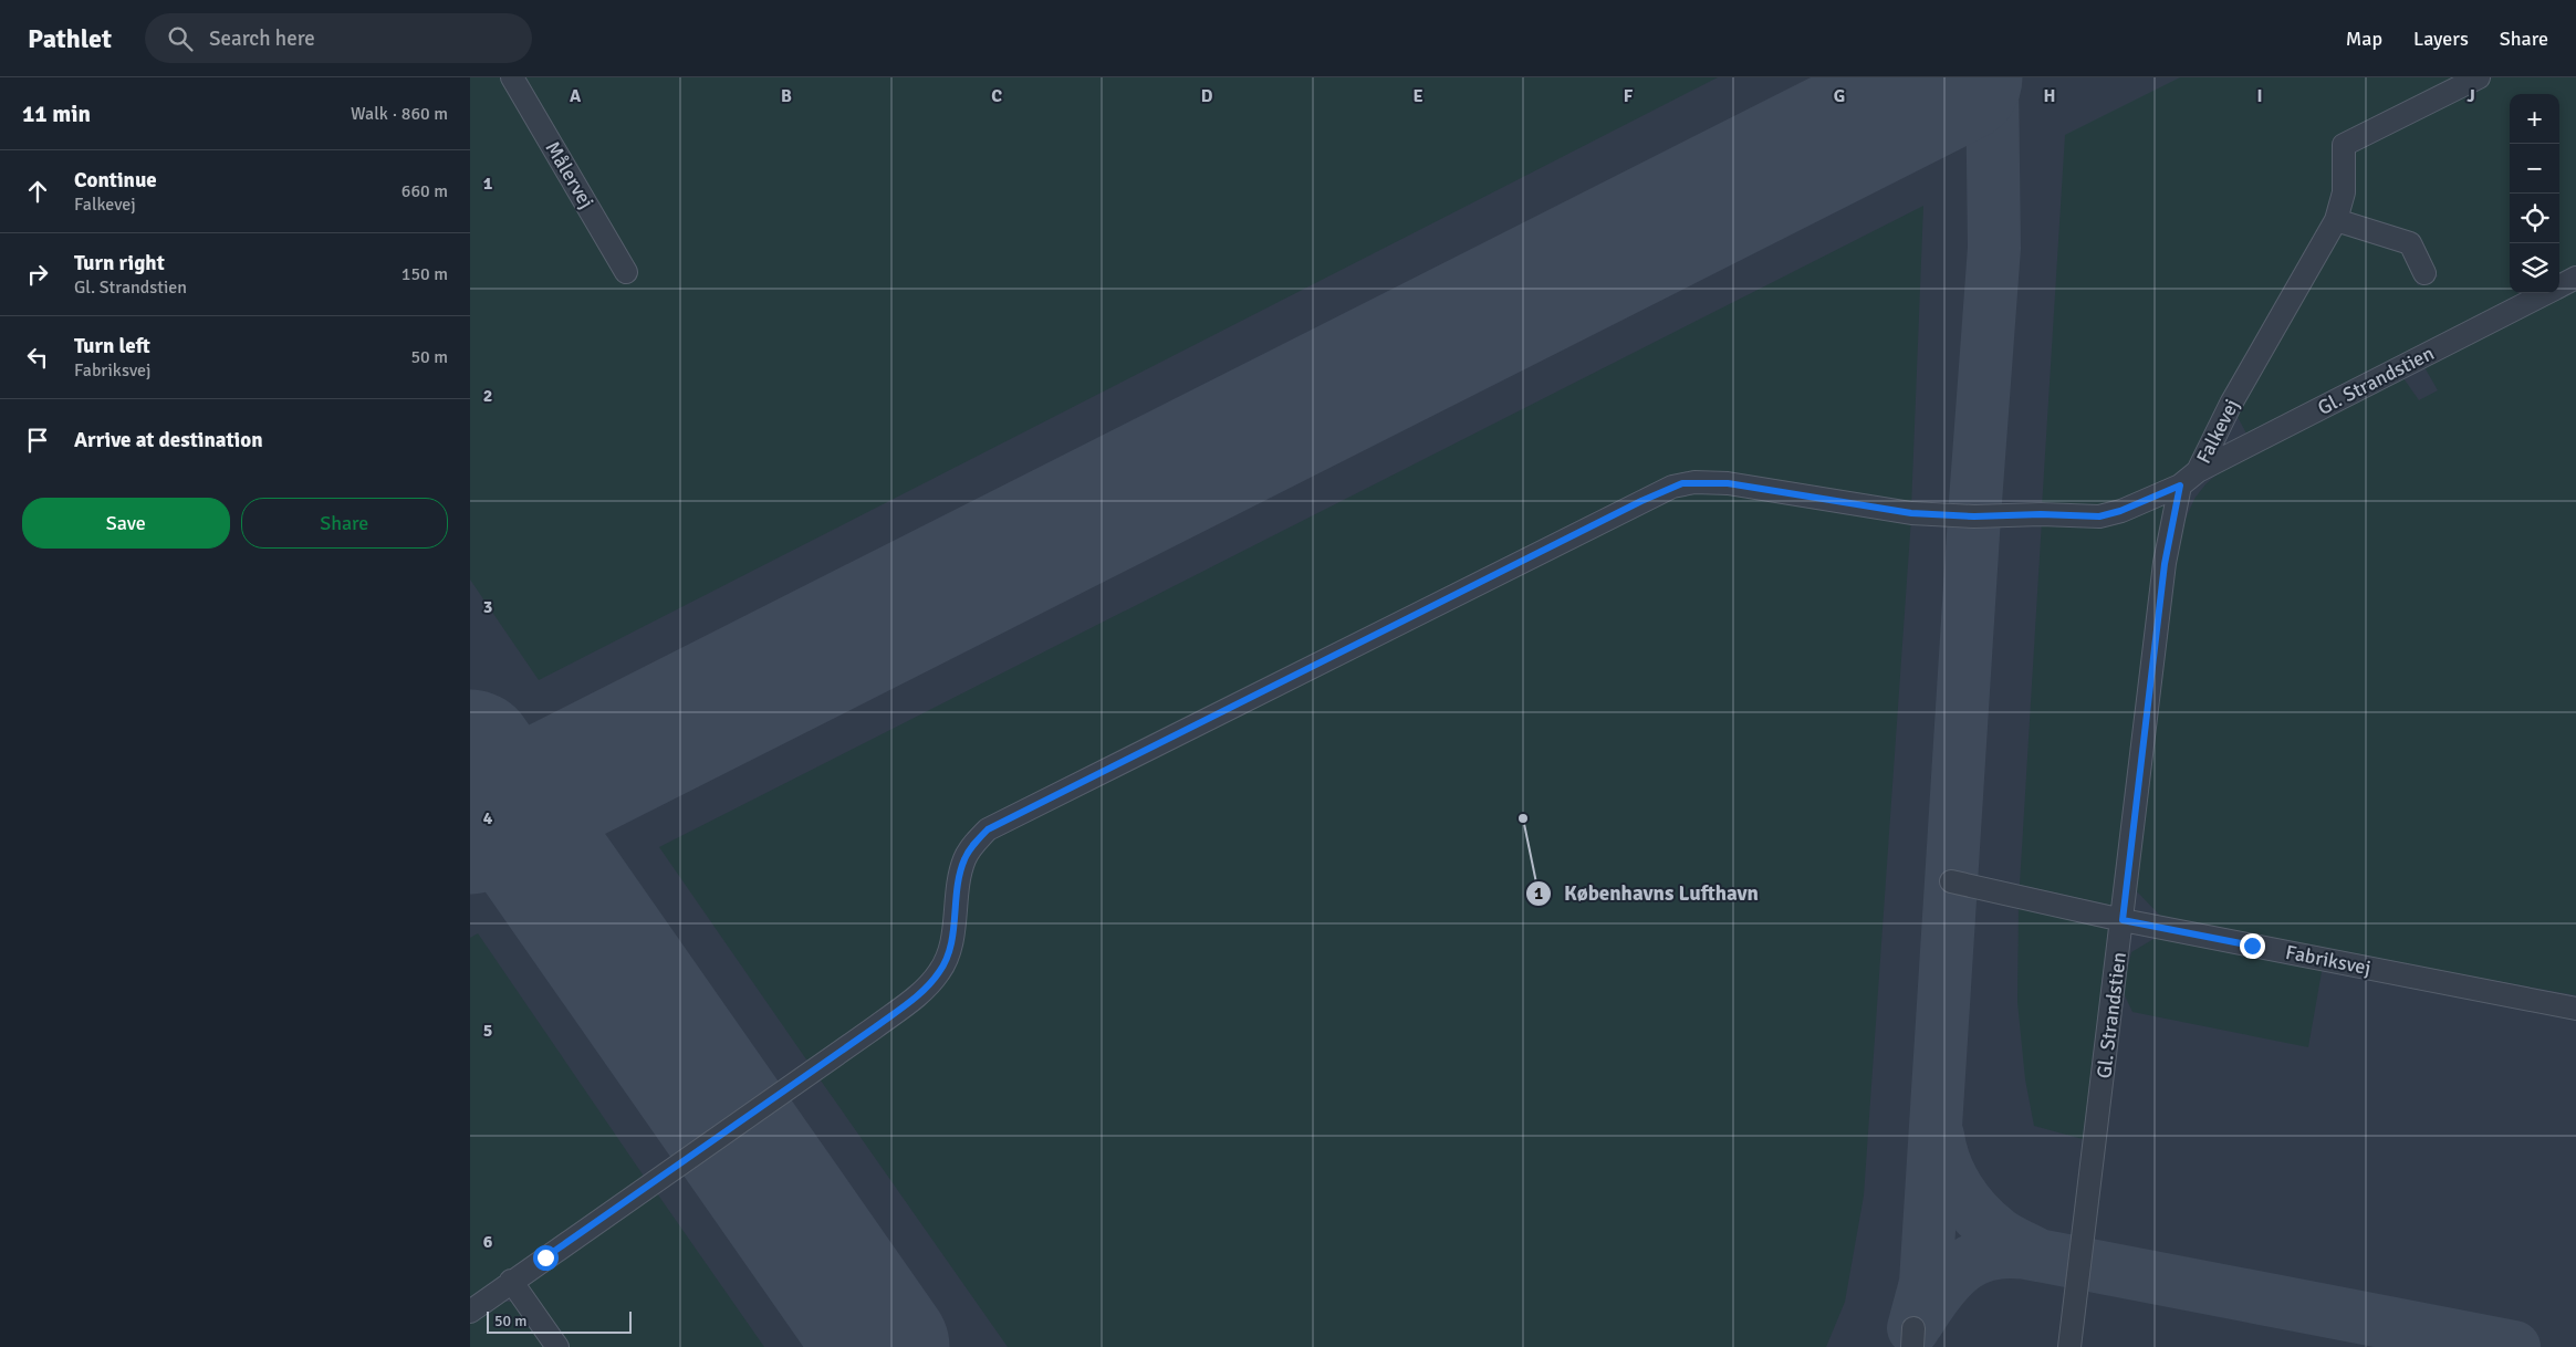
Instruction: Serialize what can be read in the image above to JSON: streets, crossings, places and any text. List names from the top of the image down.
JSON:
{
  "streets": {
    "lane": [
      "Målervej",
      "Gl. Strandstien",
      "Falkevej",
      "Fabriksvej"
    ]
  },
  "crossings": [
    ["Gl. Strandstien", "Falkevej"],
    ["Gl. Strandstien", "Fabriksvej"]
  ],
  "places": ["Københavns Lufthavn"],
  "scale_bar": "50 m",
  "page": {
    "header": "Pathlet",
    "search": "Search here",
    "nav": ["Map", "Layers", "Share"],
    "heading": ["11 min", "Walk · 860 m"],
    "map_buttons": ["+", "−"],
    "list": [
      ["Continue", "Falkevej", "660 m"],
      ["Turn right", "Gl. Strandstien", "150 m"],
      ["Turn left", "Fabriksvej", "50 m"],
      "Arrive at destination"
    ],
    "buttons": ["Save", "Share"],
    "scale": "50 m"
  },
  "grid": {
    "columns": [
      "A",
      "B",
      "C",
      "D",
      "E",
      "F",
      "G",
      "H",
      "I",
      "J"
    ],
    "rows": [
      "1",
      "2",
      "3",
      "4",
      "5",
      "6"
    ]
  }
}
